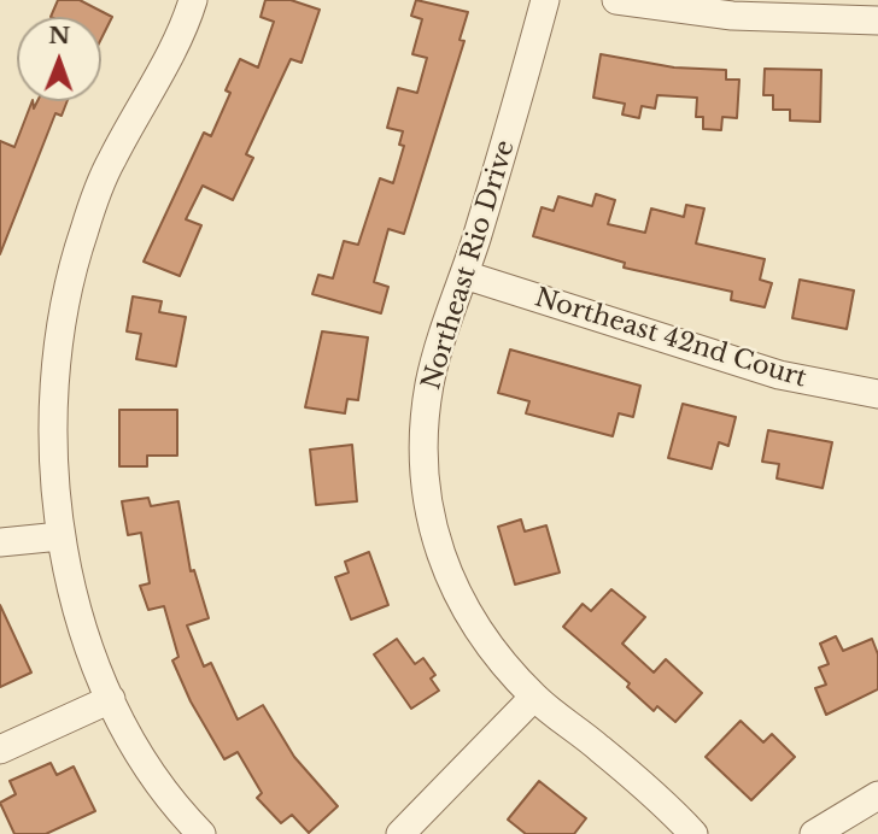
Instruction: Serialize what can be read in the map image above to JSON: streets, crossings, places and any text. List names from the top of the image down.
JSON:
{
  "streets": {
    "street": ["Northeast Rio Drive", "Northeast 42nd Court"]
  },
  "crossings": [
    ["Northeast Rio Drive", "Northeast 42nd Court"]
  ],
  "north": "top"
}
